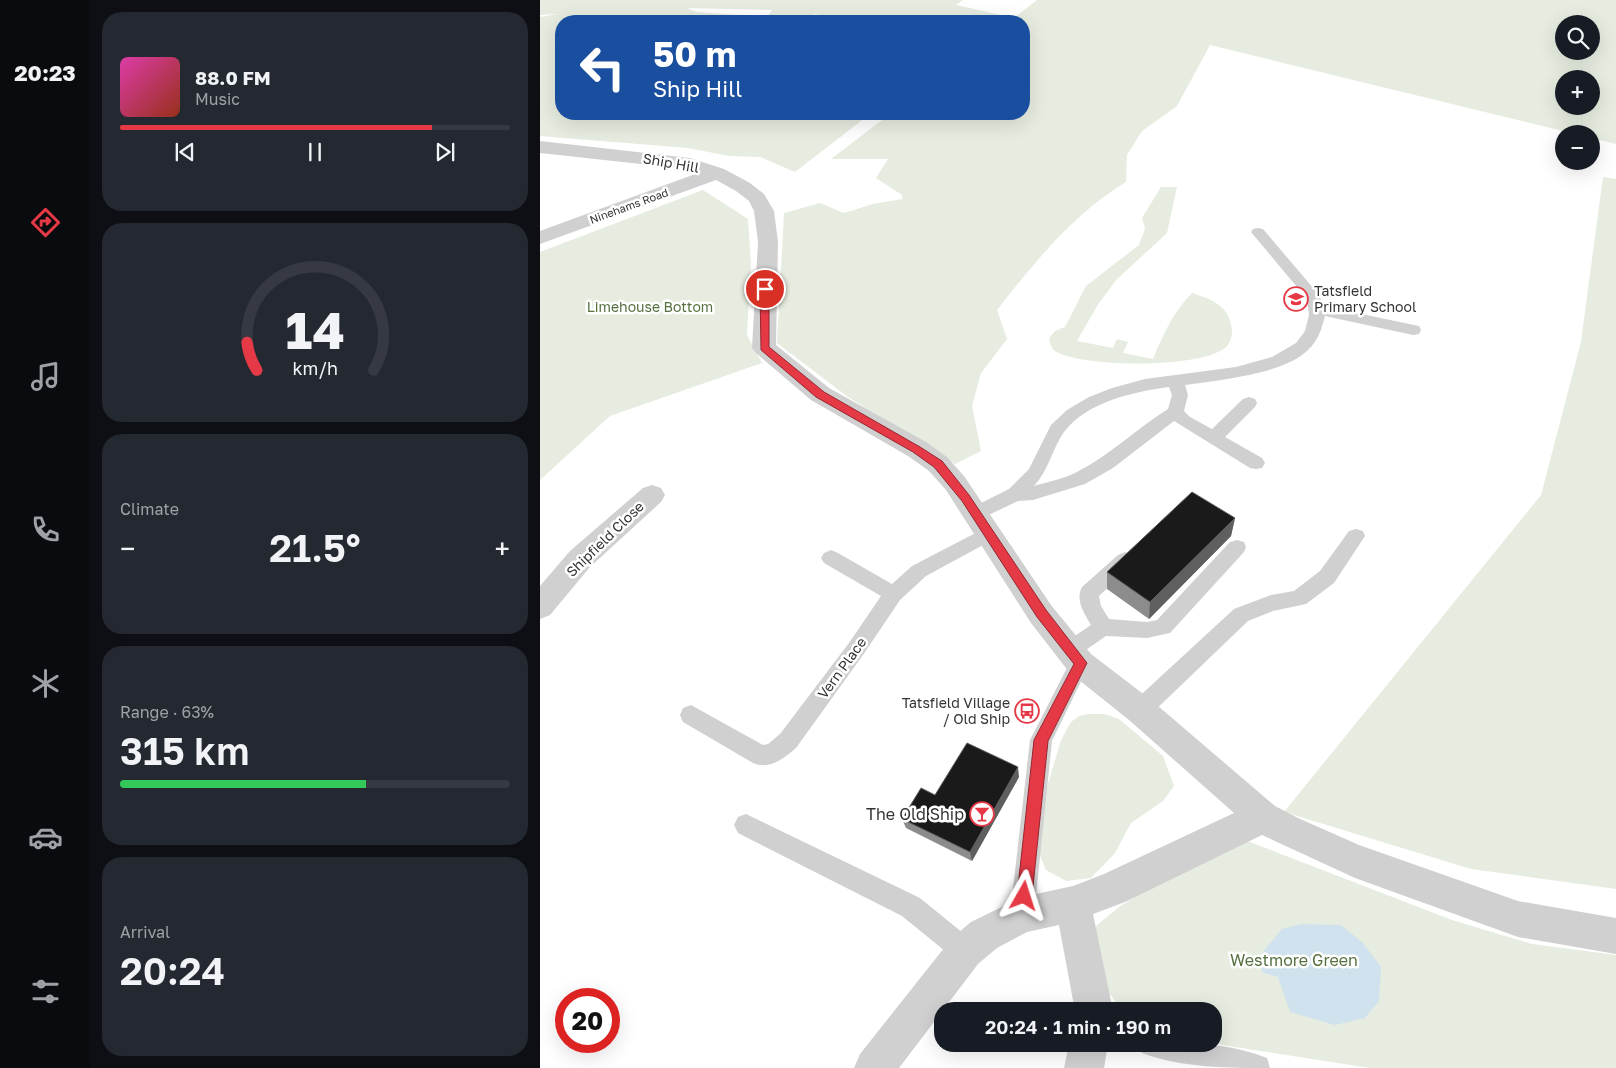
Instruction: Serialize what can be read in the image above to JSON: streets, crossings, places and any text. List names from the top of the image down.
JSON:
{
  "streets": {
    "street": ["Ship Hill", "Ninehams Road", "Shipfield Close"],
    "lane": ["Vern Place"]
  },
  "crossings": [
    ["Ship Hill", "Ninehams Road"],
    ["Ship Hill", "Vern Place"]
  ],
  "parks": ["Limehouse Bottom", "Westmore Green"],
  "places": {
    "school or university": ["Tatsfield Primary School"],
    "bus stop": ["Tatsfield Village / Old Ship"],
    "bar": ["The Old Ship"]
  },
  "page": {
    "tabs": "20:23",
    "map_buttons": ["+", "−"],
    "turn": ["50 m", "Ship Hill"],
    "song": ["88.0 FM", "Music"],
    "tile": [
      "Climate",
      ["Range · 63%", "315 km"],
      ["Arrival", "20:24"]
    ],
    "heat": ["−", "21.5°", "+"],
    "limit": "20",
    "trip": "20:24 · 1 min · 190 m",
    "gauge": ["14", "km/h"]
  }
}
